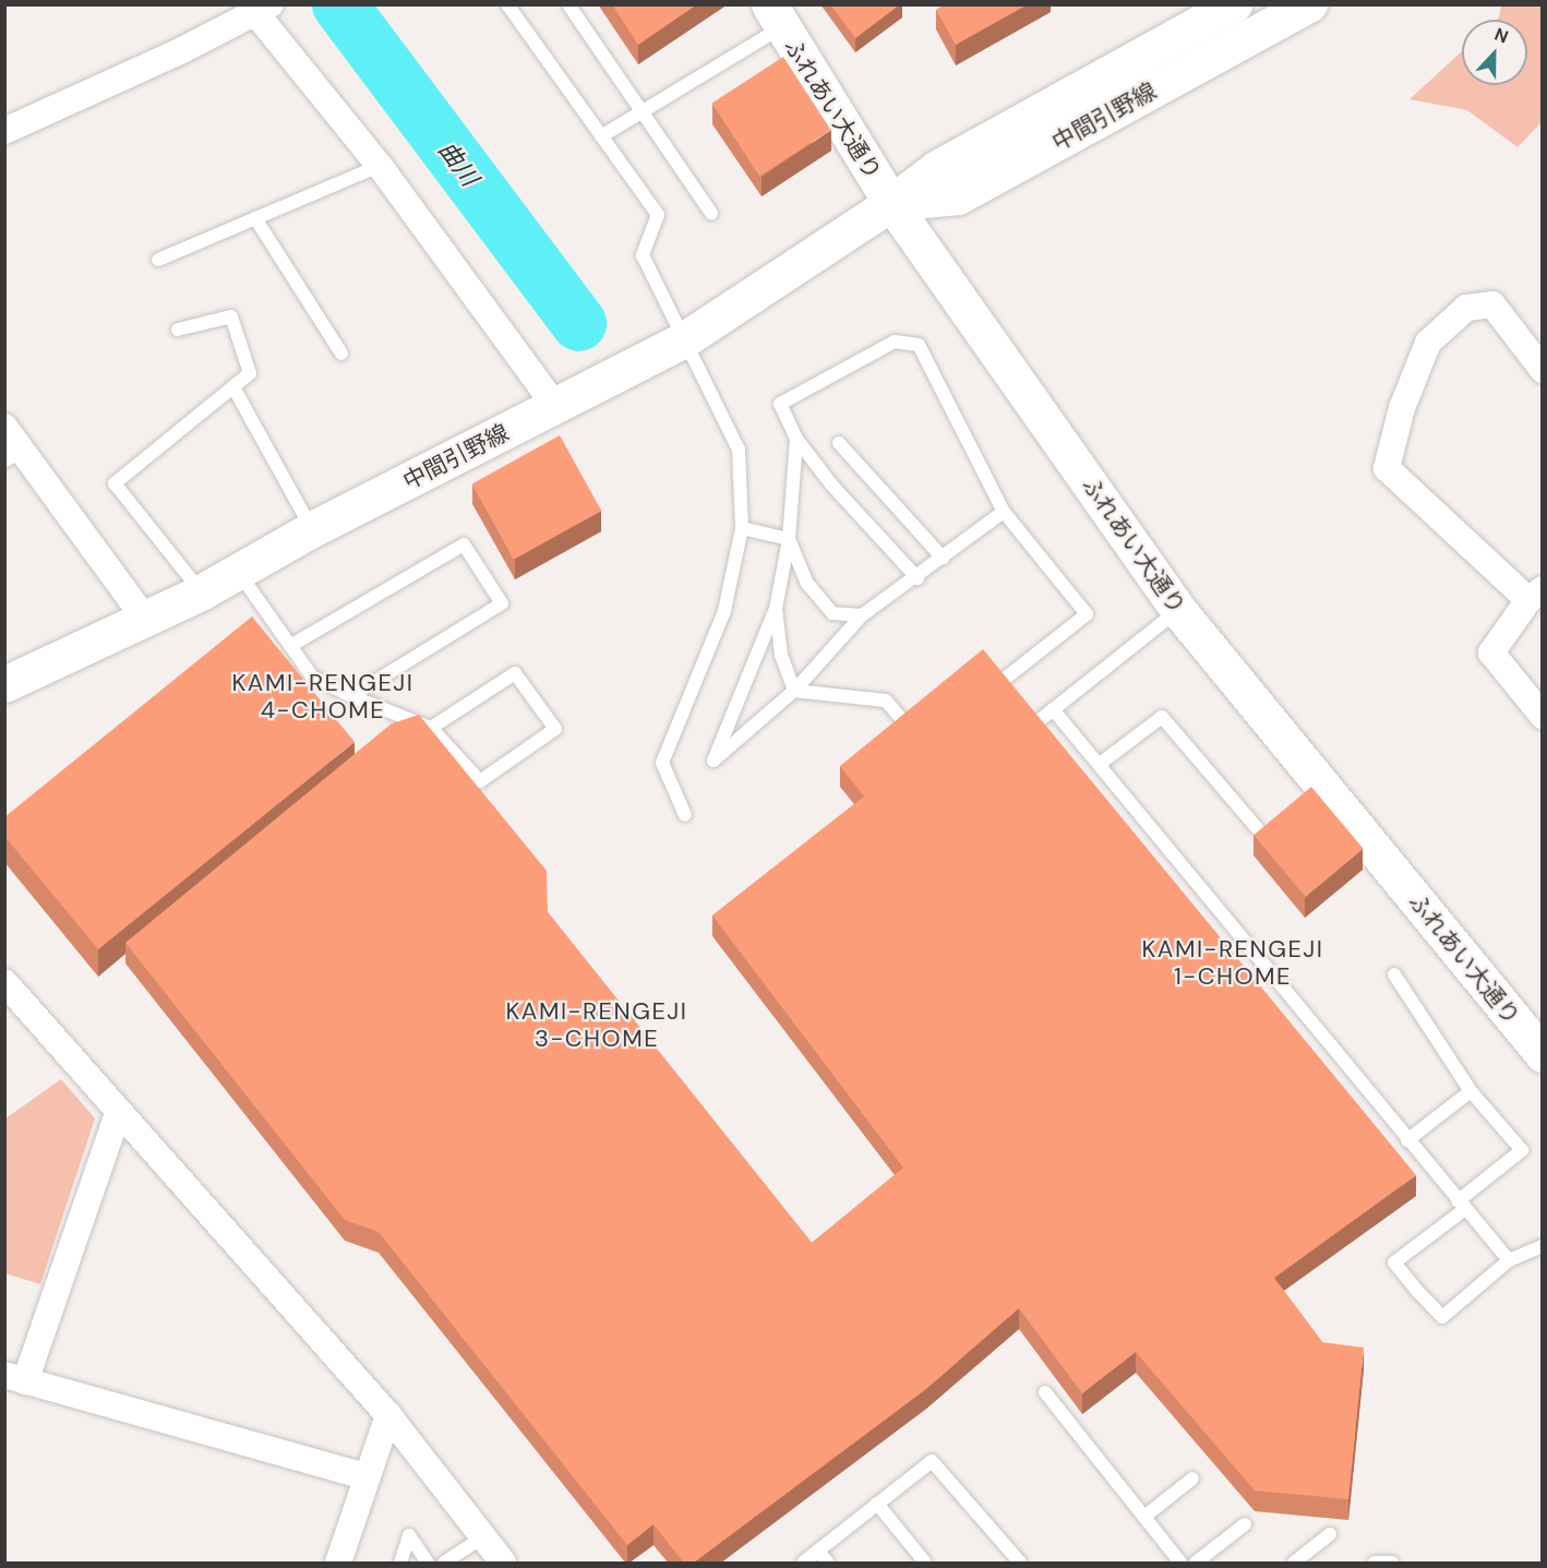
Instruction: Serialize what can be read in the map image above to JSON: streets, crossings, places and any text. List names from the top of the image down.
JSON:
{
  "streets": {
    "main road": ["ふれあい大通り", "中間引野線"]
  },
  "crossings": [
    ["ふれあい大通り", "中間引野線"]
  ],
  "districts": ["KAMI-RENGEJI 4-CHOME", "KAMI-RENGEJI 1-CHOME", "KAMI-RENGEJI 3-CHOME"],
  "water": ["曲川"],
  "north": "top"
}
